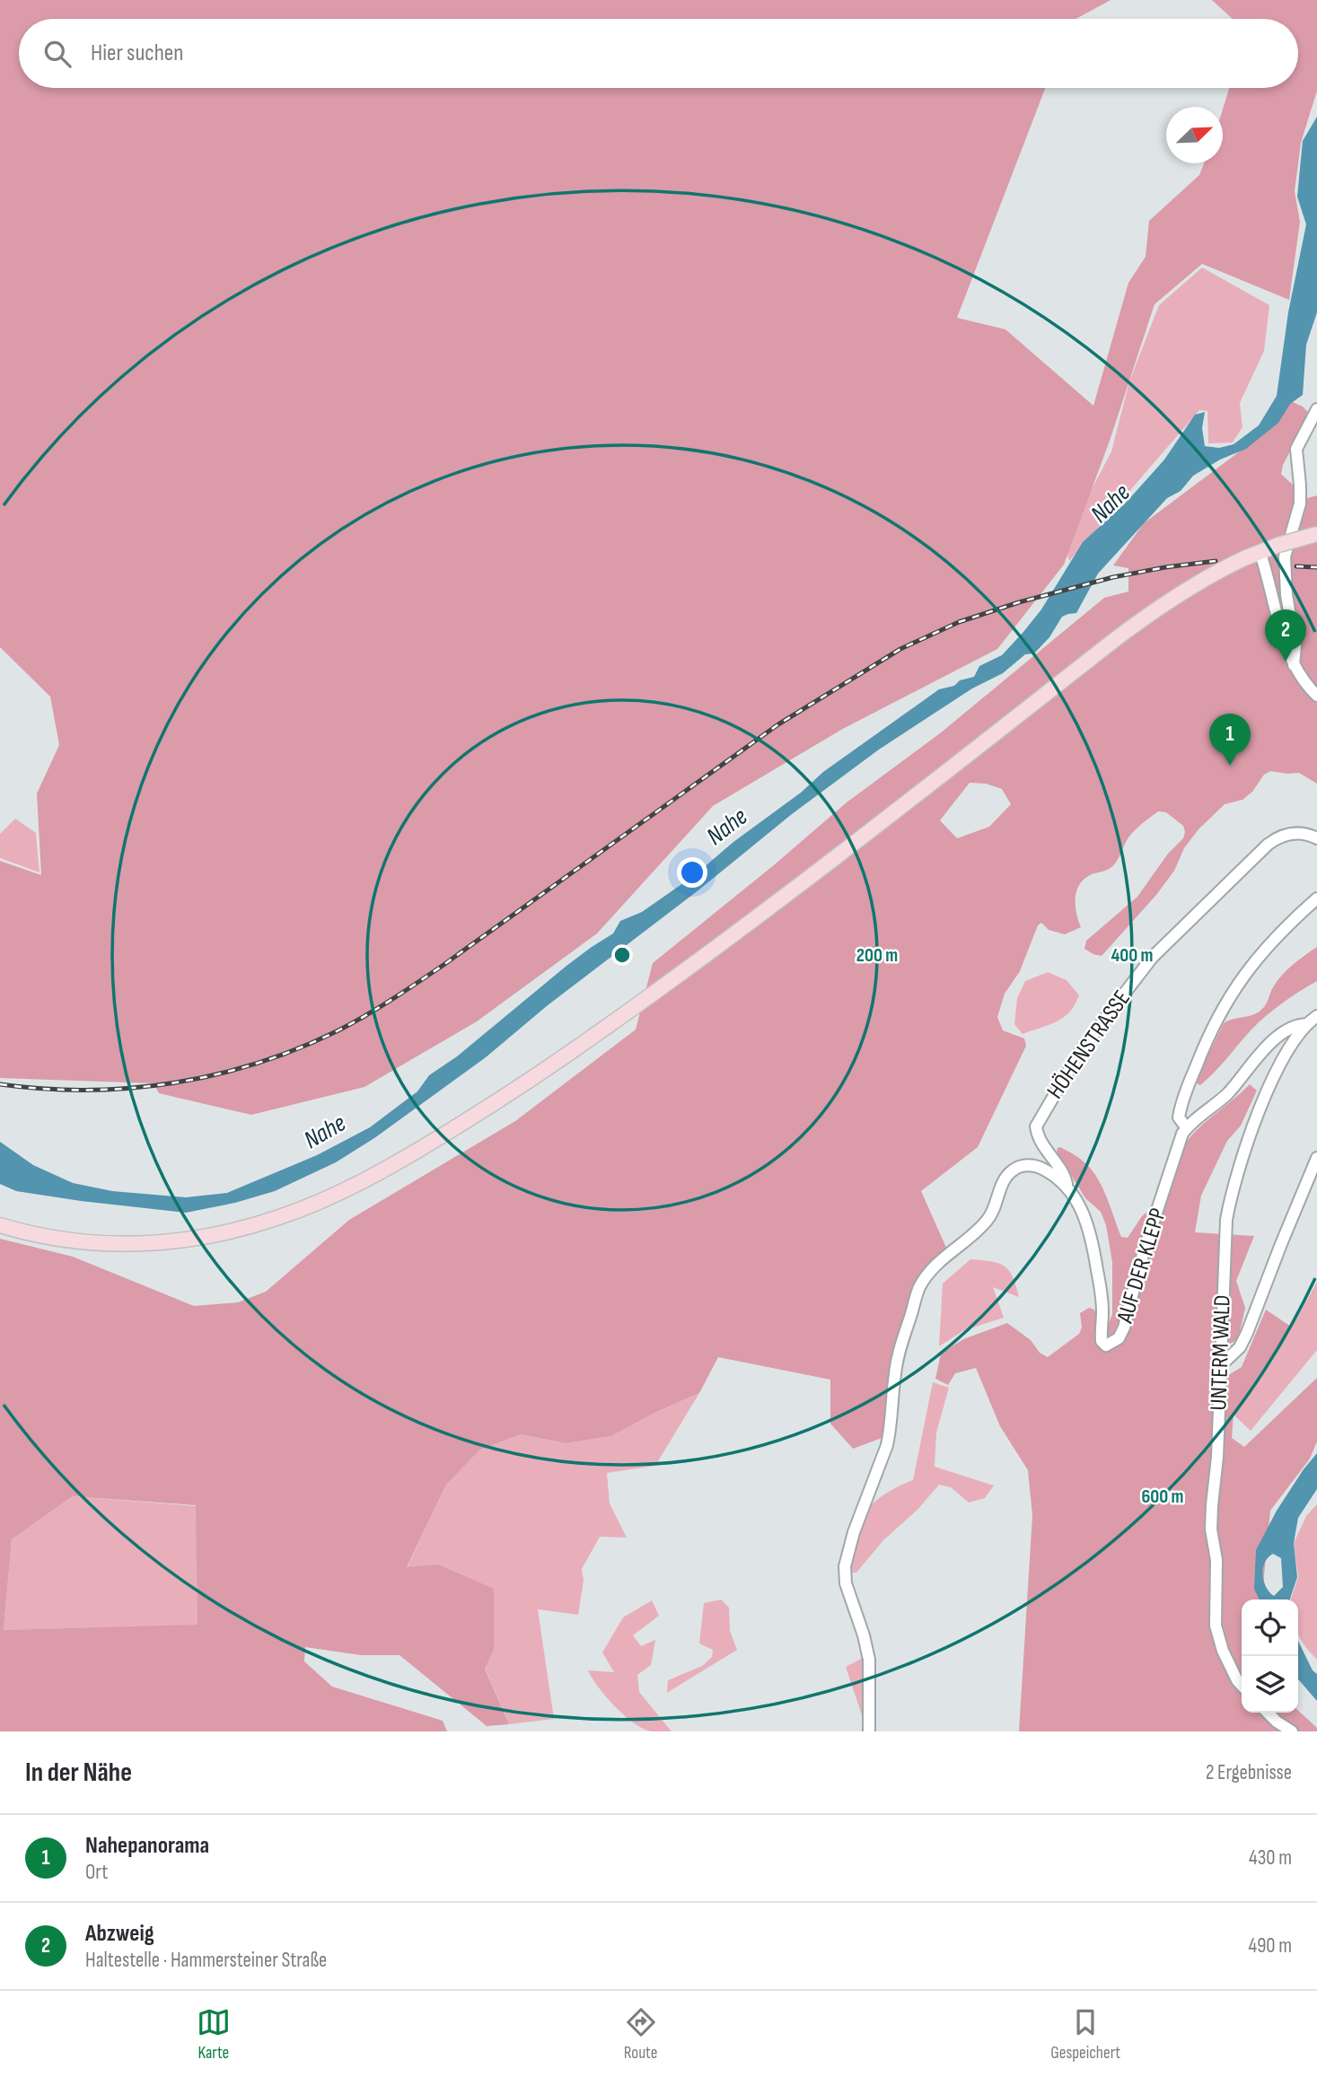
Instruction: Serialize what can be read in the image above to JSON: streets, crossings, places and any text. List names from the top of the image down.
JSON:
{
  "streets": {
    "street": ["HÖHENSTRASSE", "AUF DER KLEPP", "UNTERM WALD"]
  },
  "crossings": [
    ["HÖHENSTRASSE", "AUF DER KLEPP"]
  ],
  "water": ["Nahe"],
  "north": "top right",
  "page": {
    "search": "Hier suchen",
    "pins": ["2", "1"],
    "heading": ["In der Nähe", "2 Ergebnisse"],
    "list": [
      {
        "mark": "1",
        "name": "Nahepanorama",
        "note": "Ort",
        "value": "430 m"
      },
      {
        "mark": "2",
        "name": "Abzweig",
        "note": "Haltestelle · Hammersteiner Straße",
        "value": "490 m"
      }
    ],
    "nav": ["Karte", "Route", "Gespeichert"]
  },
  "rings": ["200 m", "400 m", "600 m"]
}
